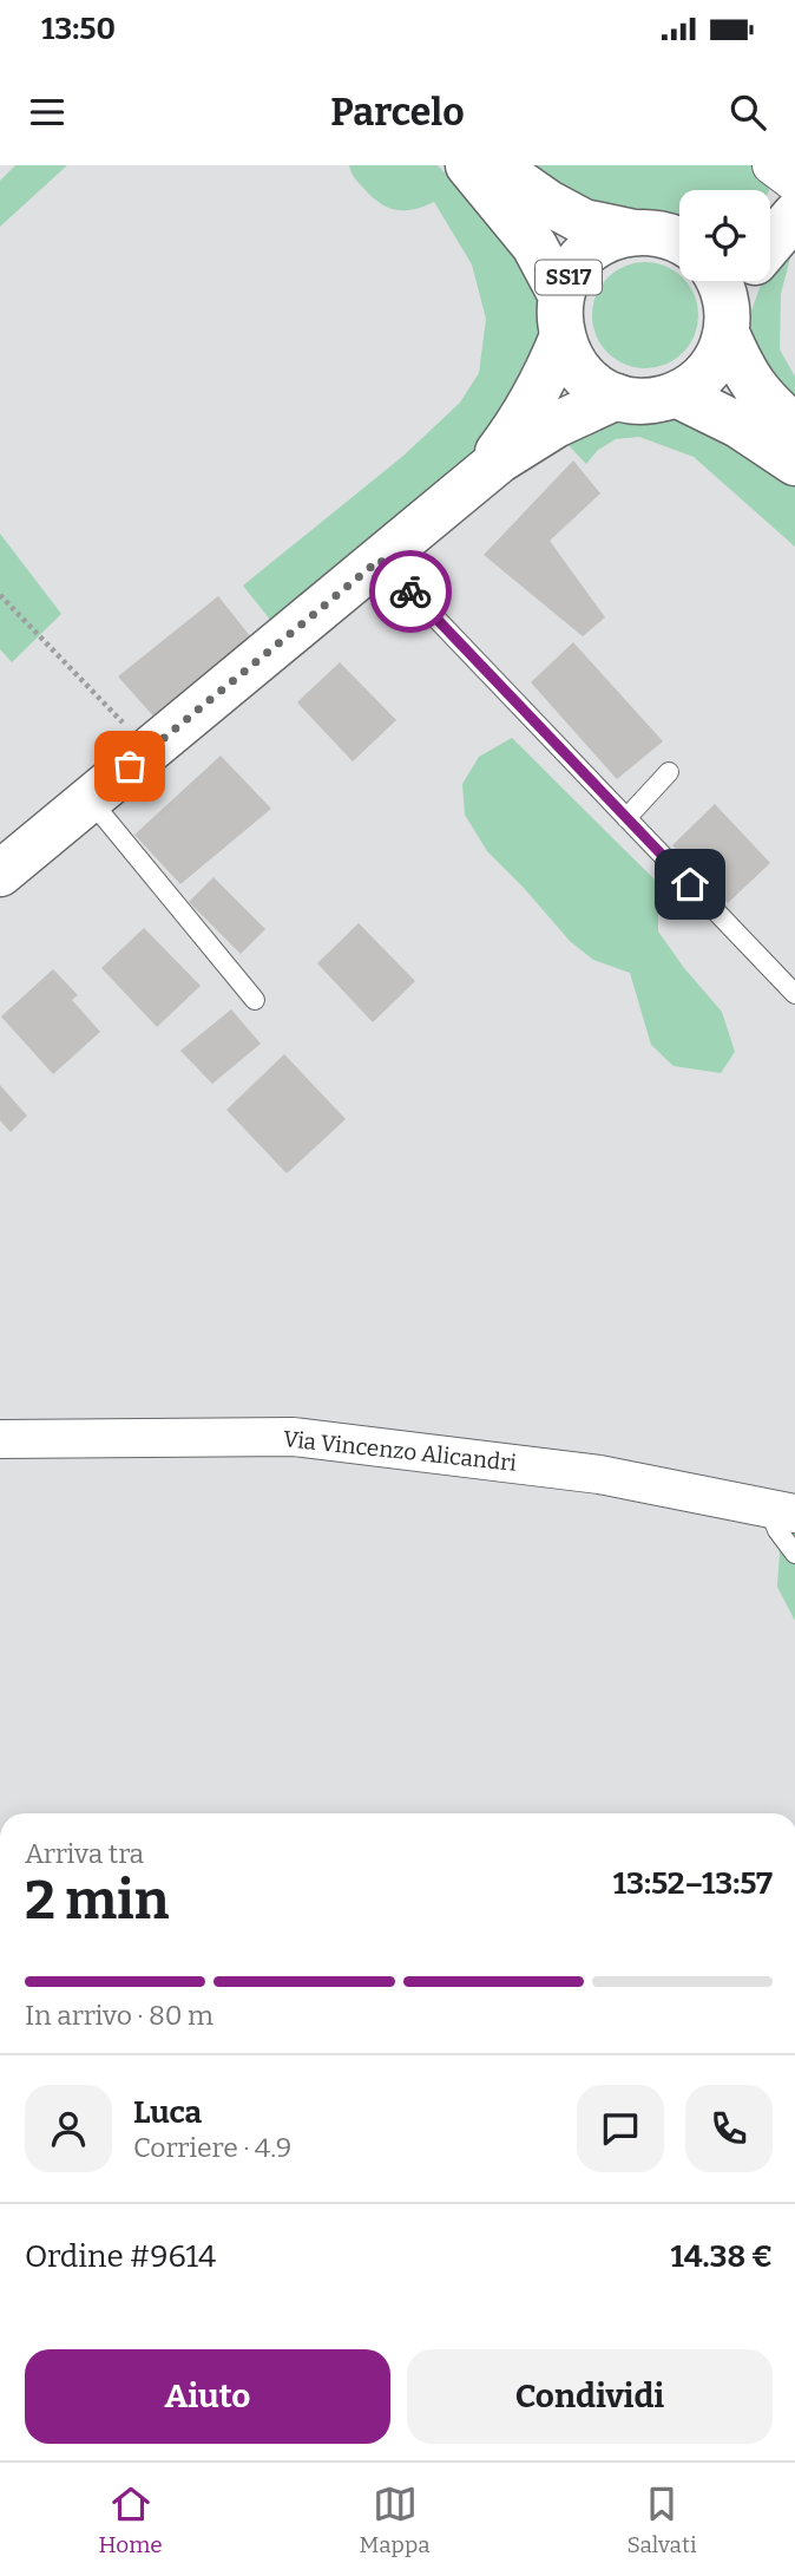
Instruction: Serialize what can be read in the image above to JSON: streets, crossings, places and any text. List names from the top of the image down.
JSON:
{
  "streets": {
    "main road": ["SS17"],
    "street": ["Via Vincenzo Alicandri"]
  },
  "page": {
    "status": "13:50",
    "header": "Parcelo",
    "heading": ["2 min", "Arriva tra", "13:52–13:57"],
    "panel": [
      "Luca",
      "Corriere · 4.9",
      "Ordine #9614",
      "14.38 €"
    ],
    "bar": "In arrivo · 80 m",
    "buttons": ["Aiuto", "Condividi"],
    "tabs": ["Home", "Mappa", "Salvati"]
  }
}
